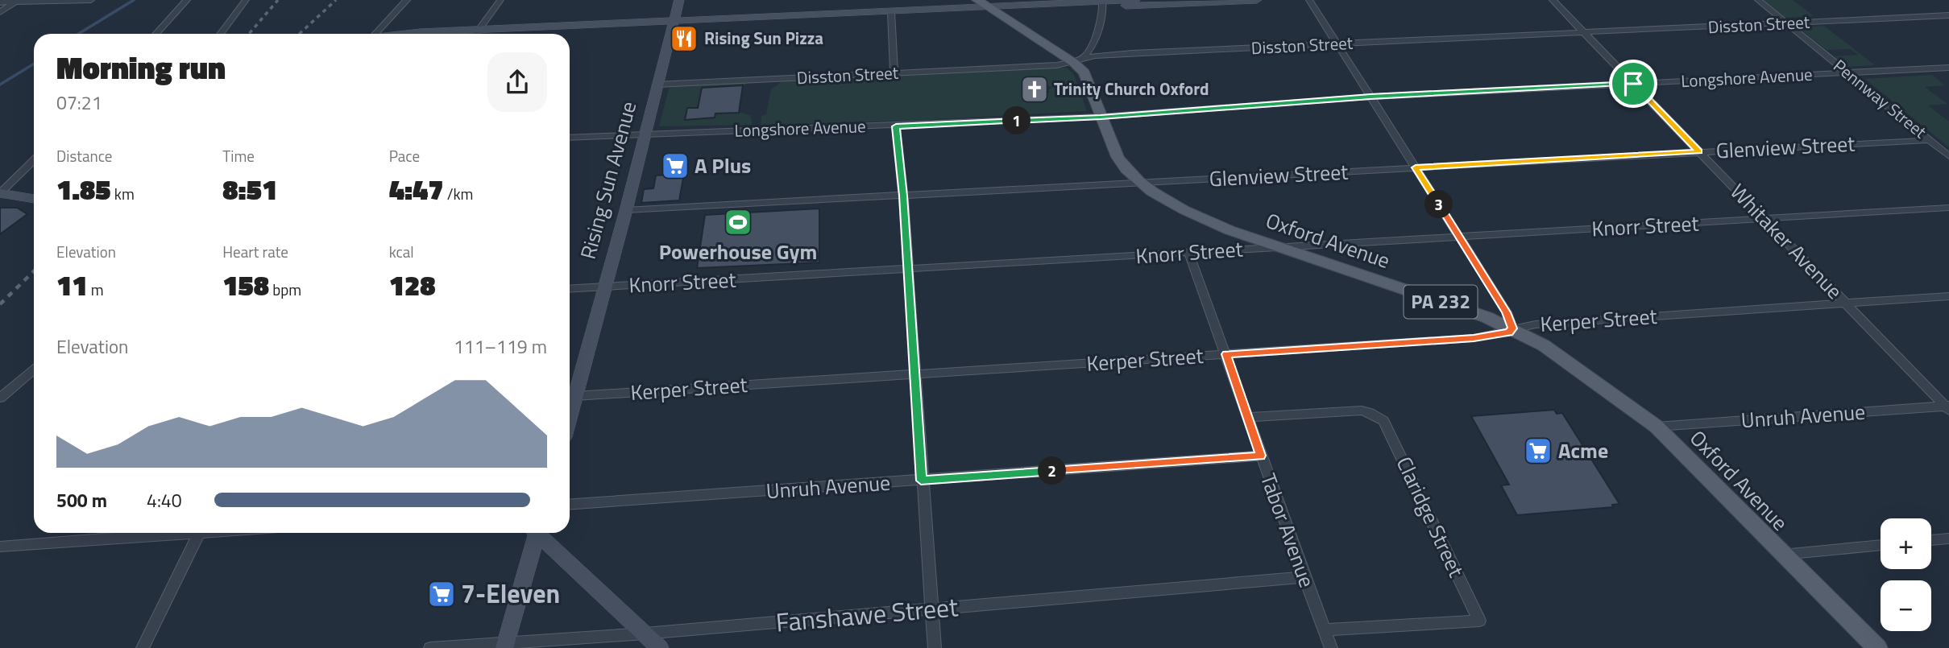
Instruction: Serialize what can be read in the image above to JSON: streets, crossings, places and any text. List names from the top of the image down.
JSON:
{
  "streets": {
    "main road": ["Oxford Avenue", "PA 232"],
    "street": [
      "Disston Street",
      "Longshore Avenue",
      "Pennway Street",
      "Glenview Street",
      "Rising Sun Avenue",
      "Knorr Street",
      "Whitaker Avenue",
      "Kerper Street",
      "Unruh Avenue",
      "Claridge Street",
      "Tabor Avenue",
      "Fanshawe Street"
    ]
  },
  "crossings": [
    ["Disston Street", "Pennway Street"],
    ["Disston Street", "Rising Sun Avenue"],
    ["Disston Street", "Oxford Avenue"],
    ["Disston Street", "Whitaker Avenue"],
    ["Longshore Avenue", "Pennway Street"],
    ["Longshore Avenue", "Rising Sun Avenue"],
    ["Longshore Avenue", "Oxford Avenue"],
    ["Longshore Avenue", "Whitaker Avenue"],
    ["Pennway Street", "Glenview Street"],
    ["Glenview Street", "Rising Sun Avenue"],
    ["Glenview Street", "Oxford Avenue"],
    ["Glenview Street", "Whitaker Avenue"],
    ["Rising Sun Avenue", "Knorr Street"],
    ["Rising Sun Avenue", "Kerper Street"],
    ["Knorr Street", "Oxford Avenue"],
    ["Knorr Street", "Whitaker Avenue"],
    ["Knorr Street", "Tabor Avenue"],
    ["Oxford Avenue", "Kerper Street"],
    ["Oxford Avenue", "Unruh Avenue"],
    ["Whitaker Avenue", "Kerper Street"],
    ["Whitaker Avenue", "Unruh Avenue"],
    ["Kerper Street", "Tabor Avenue"],
    ["Unruh Avenue", "Tabor Avenue"],
    ["Claridge Street", "Tabor Avenue"],
    ["Tabor Avenue", "Fanshawe Street"]
  ],
  "places": {
    "restaurant": ["Rising Sun Pizza"],
    "church": ["Trinity Church Oxford"],
    "supermarket": ["A Plus", "Acme", "7-Eleven"],
    "sports": ["Powerhouse Gym"]
  },
  "page": {
    "heading": ["Morning run", "07:21"],
    "pins": ["1", "3", "2"],
    "stats": [
      ["Distance", "1.85 km"],
      ["Time", "8:51"],
      ["Pace", "4:47 /km"],
      ["Elevation", "11 m"],
      ["Heart rate", "158 bpm"],
      ["kcal", "128"]
    ],
    "chart": ["Elevation", "111–119 m"],
    "list": [
      {
        "name": "500 m",
        "note": "4:40"
      }
    ],
    "map_buttons": ["+", "−"]
  }
}
